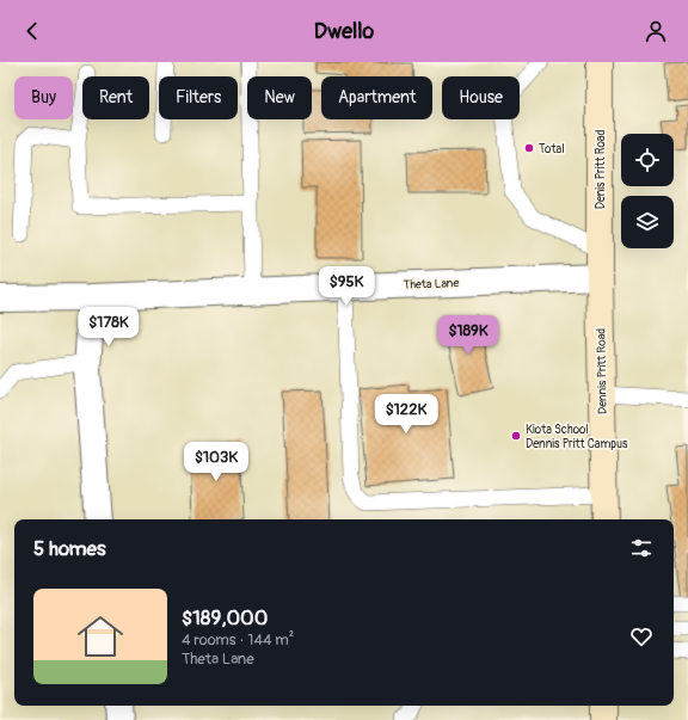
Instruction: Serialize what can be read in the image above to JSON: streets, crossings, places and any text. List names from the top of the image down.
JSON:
{
  "streets": {
    "main road": ["Denis Pritt Road", "Dennis Pritt Road"],
    "street": ["Theta Lane"]
  },
  "crossings": [
    ["Denis Pritt Road", "Theta Lane"],
    ["Denis Pritt Road", "Dennis Pritt Road"],
    ["Theta Lane", "Dennis Pritt Road"]
  ],
  "places": ["Total", "Kiota School Dennis Pritt Campus"],
  "page": {
    "header": "Dwello",
    "chip": [
      "Buy",
      "Rent",
      "Filters",
      "New",
      "Apartment",
      "House"
    ],
    "price": [
      "$95K",
      "$178K",
      "$189K",
      "$122K",
      "$103K"
    ],
    "heading": "5 homes",
    "list": [
      {
        "name": "$189,000",
        "note": "4 rooms · 144 m² · Theta Lane"
      }
    ]
  }
}
